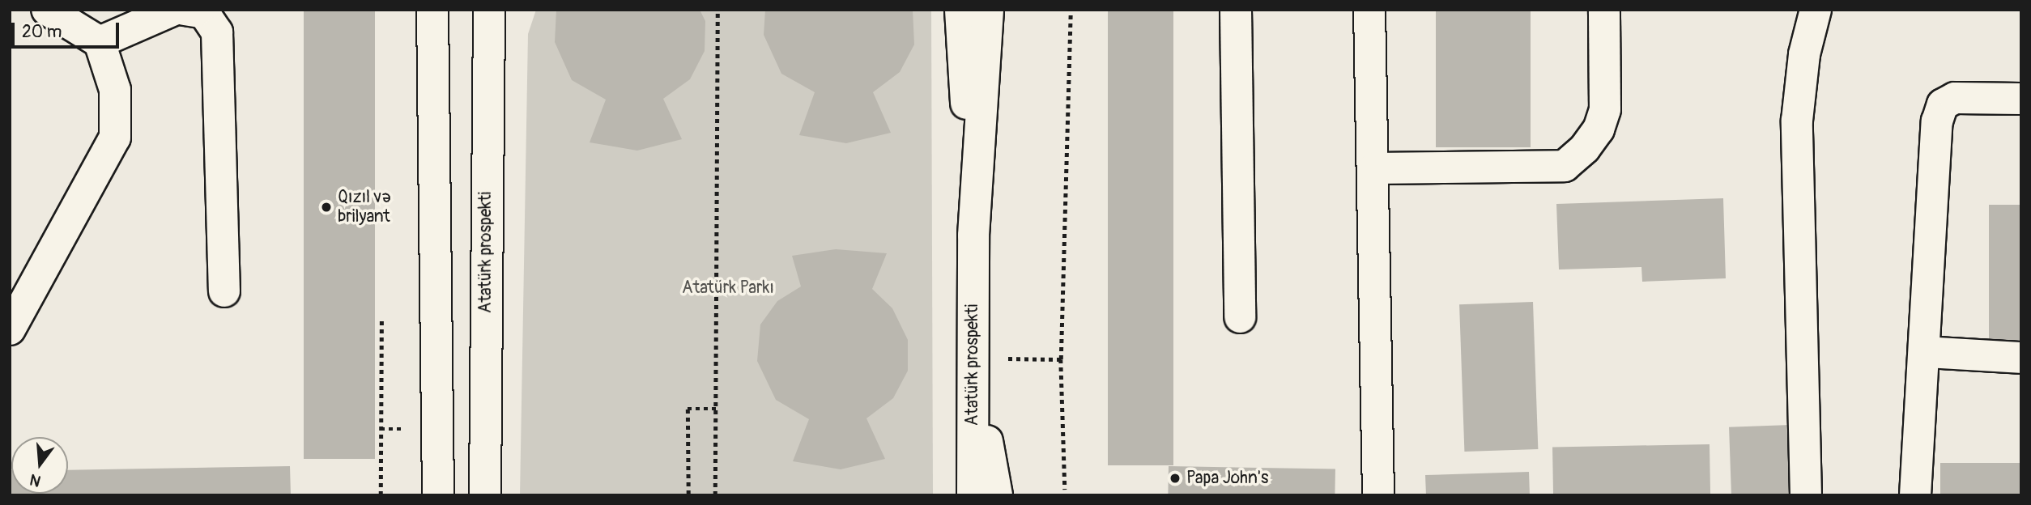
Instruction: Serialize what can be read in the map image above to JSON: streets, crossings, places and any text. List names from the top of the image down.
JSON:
{
  "streets": {
    "main road": ["Atatürk prospekti"]
  },
  "parks": ["Atatürk Parkı"],
  "places": ["Qızıl və brilyant", "Papa John's"],
  "scale_bar": "20 m",
  "north": "bottom"
}
